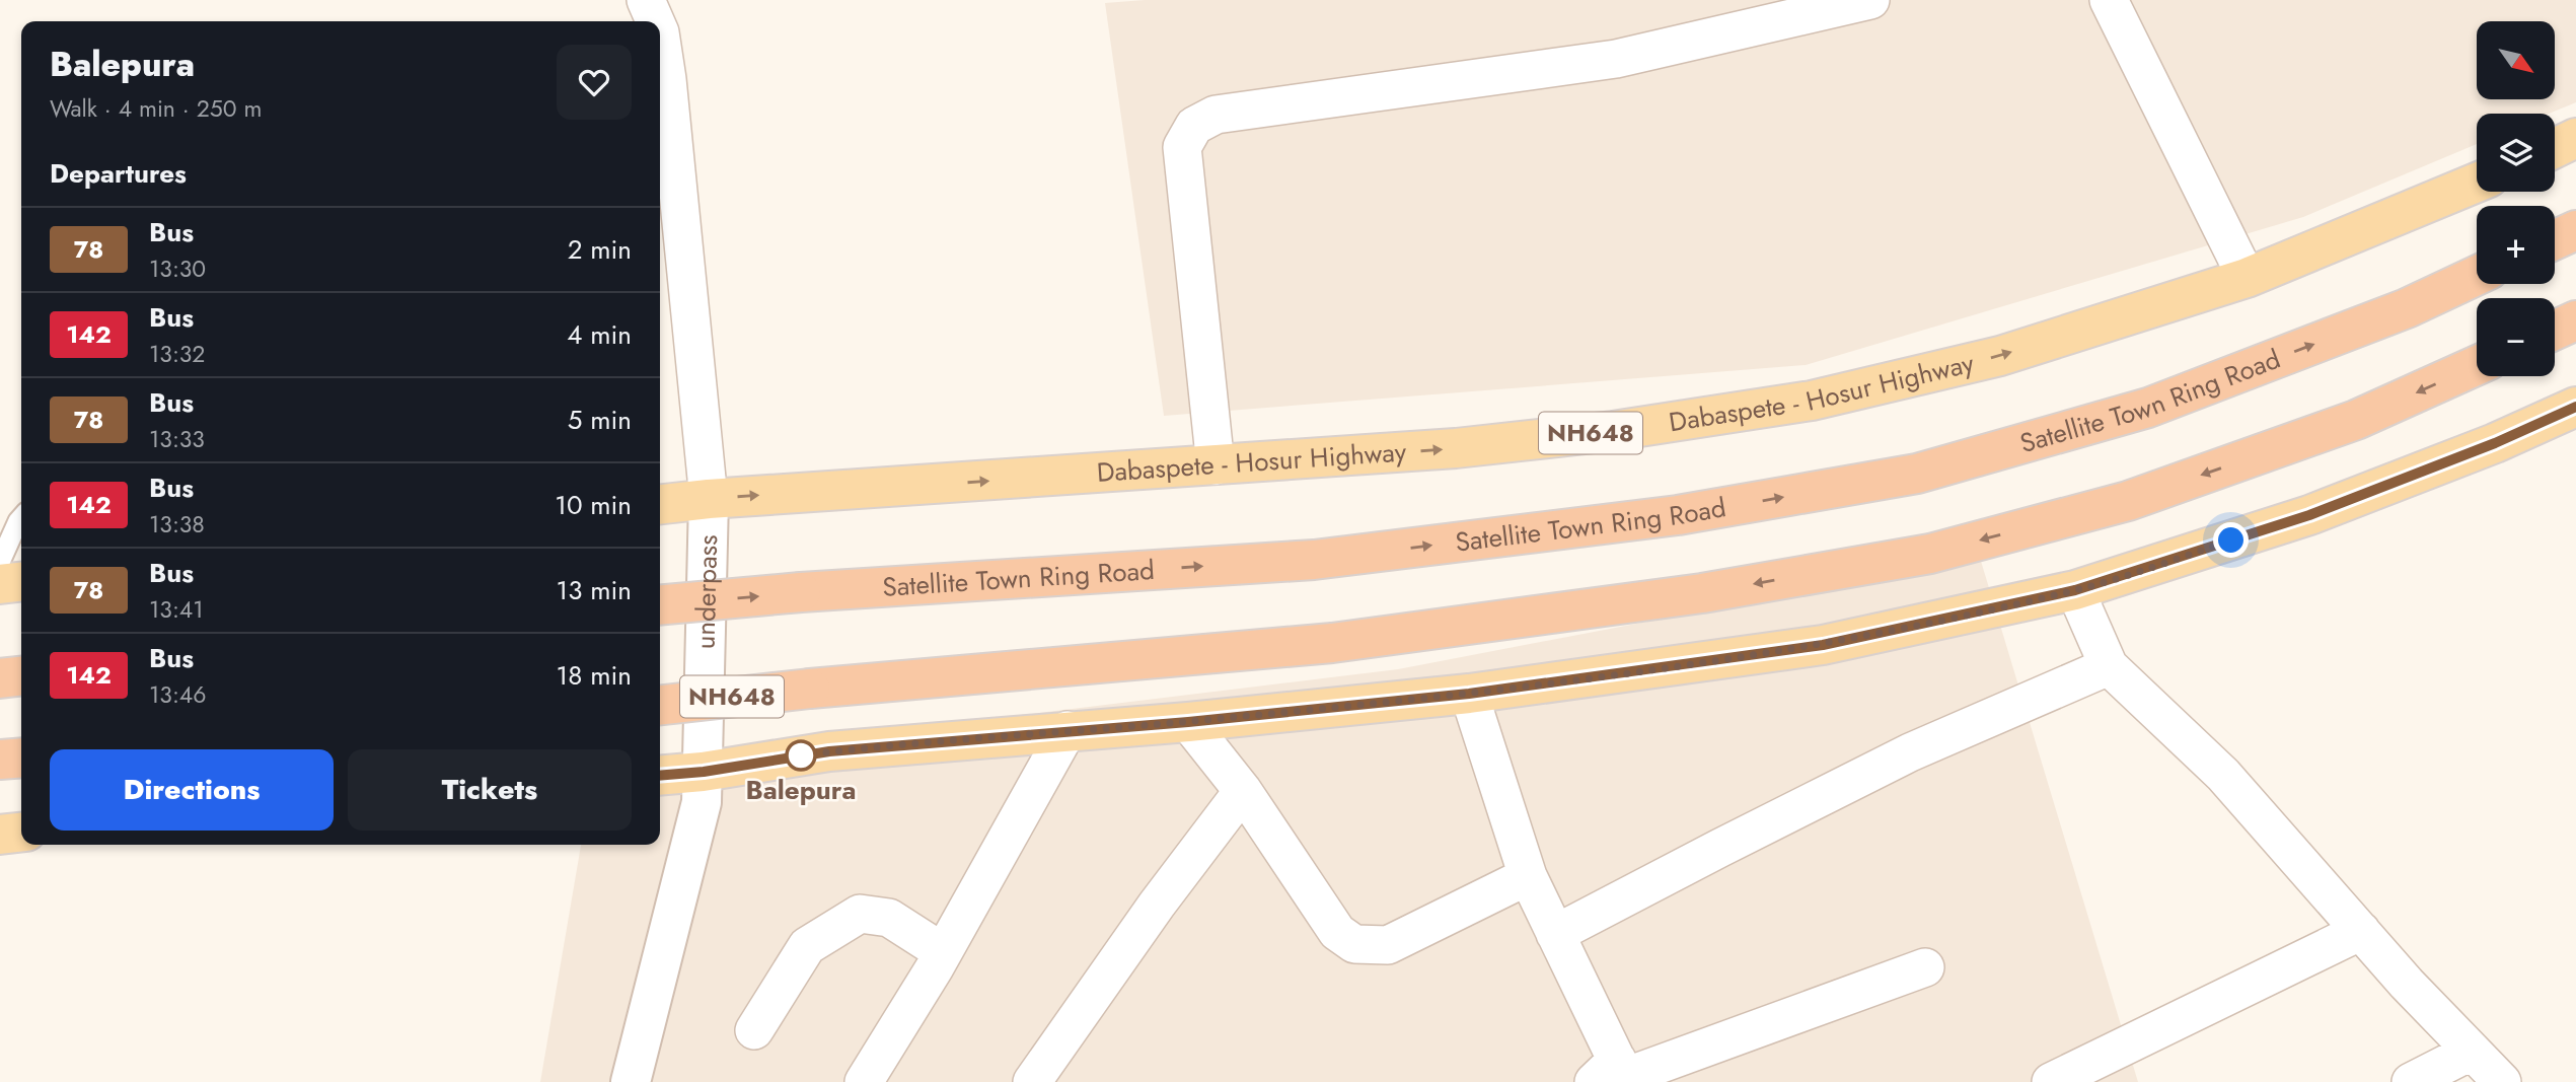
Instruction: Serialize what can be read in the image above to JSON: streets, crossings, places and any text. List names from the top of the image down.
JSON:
{
  "streets": {
    "highway": ["Satellite Town Ring Road", "NH648"],
    "main road": ["Dabaspete - Hosur Highway"],
    "street": ["underpass"]
  },
  "crossings": [
    ["Dabaspete - Hosur Highway", "underpass"]
  ],
  "places": ["Balepura"],
  "lines": ["bus line 78"],
  "north": "bottom right",
  "page": {
    "map_buttons": ["+", "−"],
    "heading": [
      ["Balepura", "Walk · 4 min · 250 m"],
      "Departures"
    ],
    "list": [
      {
        "mark": "78",
        "name": "Bus",
        "note": "13:30",
        "value": "2 min"
      },
      {
        "mark": "142",
        "name": "Bus",
        "note": "13:32",
        "value": "4 min"
      },
      {
        "mark": "78",
        "name": "Bus",
        "note": "13:33",
        "value": "5 min"
      },
      {
        "mark": "142",
        "name": "Bus",
        "note": "13:38",
        "value": "10 min"
      },
      {
        "mark": "78",
        "name": "Bus",
        "note": "13:41",
        "value": "13 min"
      },
      {
        "mark": "142",
        "name": "Bus",
        "note": "13:46",
        "value": "18 min"
      }
    ],
    "buttons": ["Directions", "Tickets"]
  }
}
